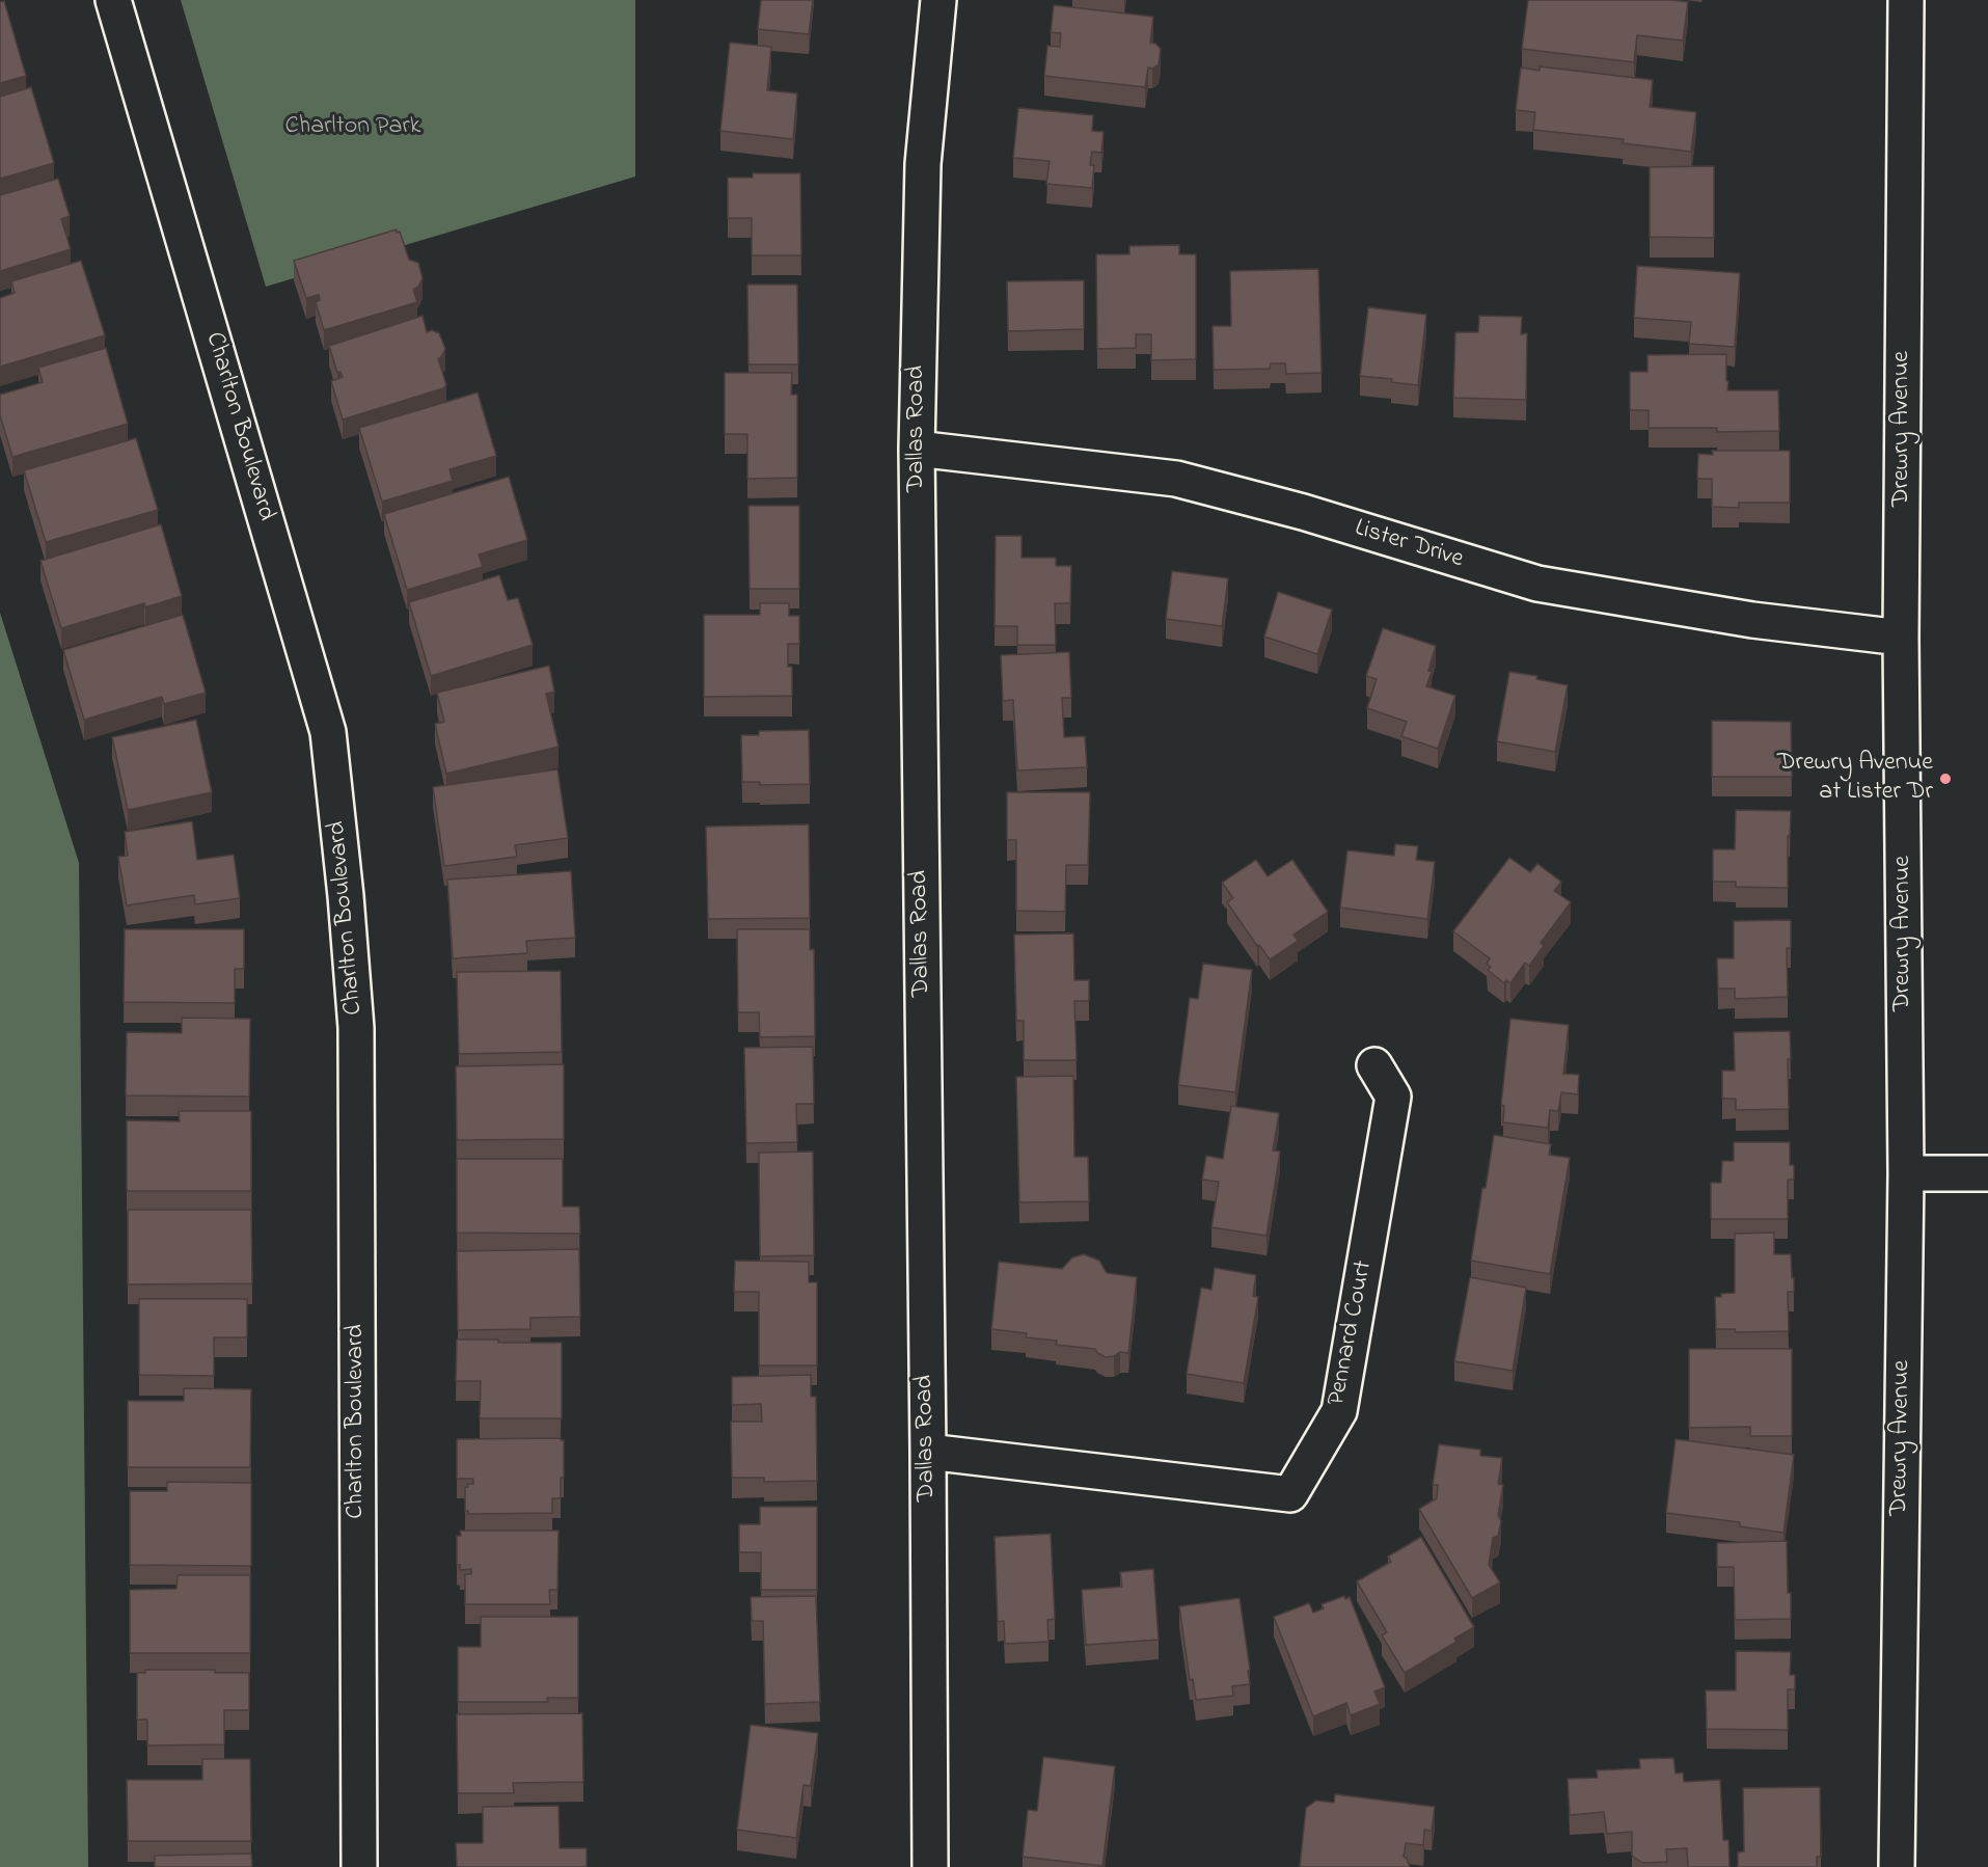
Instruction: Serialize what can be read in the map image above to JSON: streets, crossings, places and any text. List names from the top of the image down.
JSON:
{
  "streets": {
    "street": [
      "Charlton Boulevard",
      "Dallas Road",
      "Drewry Avenue",
      "Lister Drive",
      "Pennard Court"
    ]
  },
  "crossings": [
    ["Dallas Road", "Lister Drive"],
    ["Dallas Road", "Pennard Court"],
    ["Drewry Avenue", "Lister Drive"]
  ],
  "parks": ["Charlton Park"],
  "places": ["Drewry Avenue at Lister Dr"]
}
